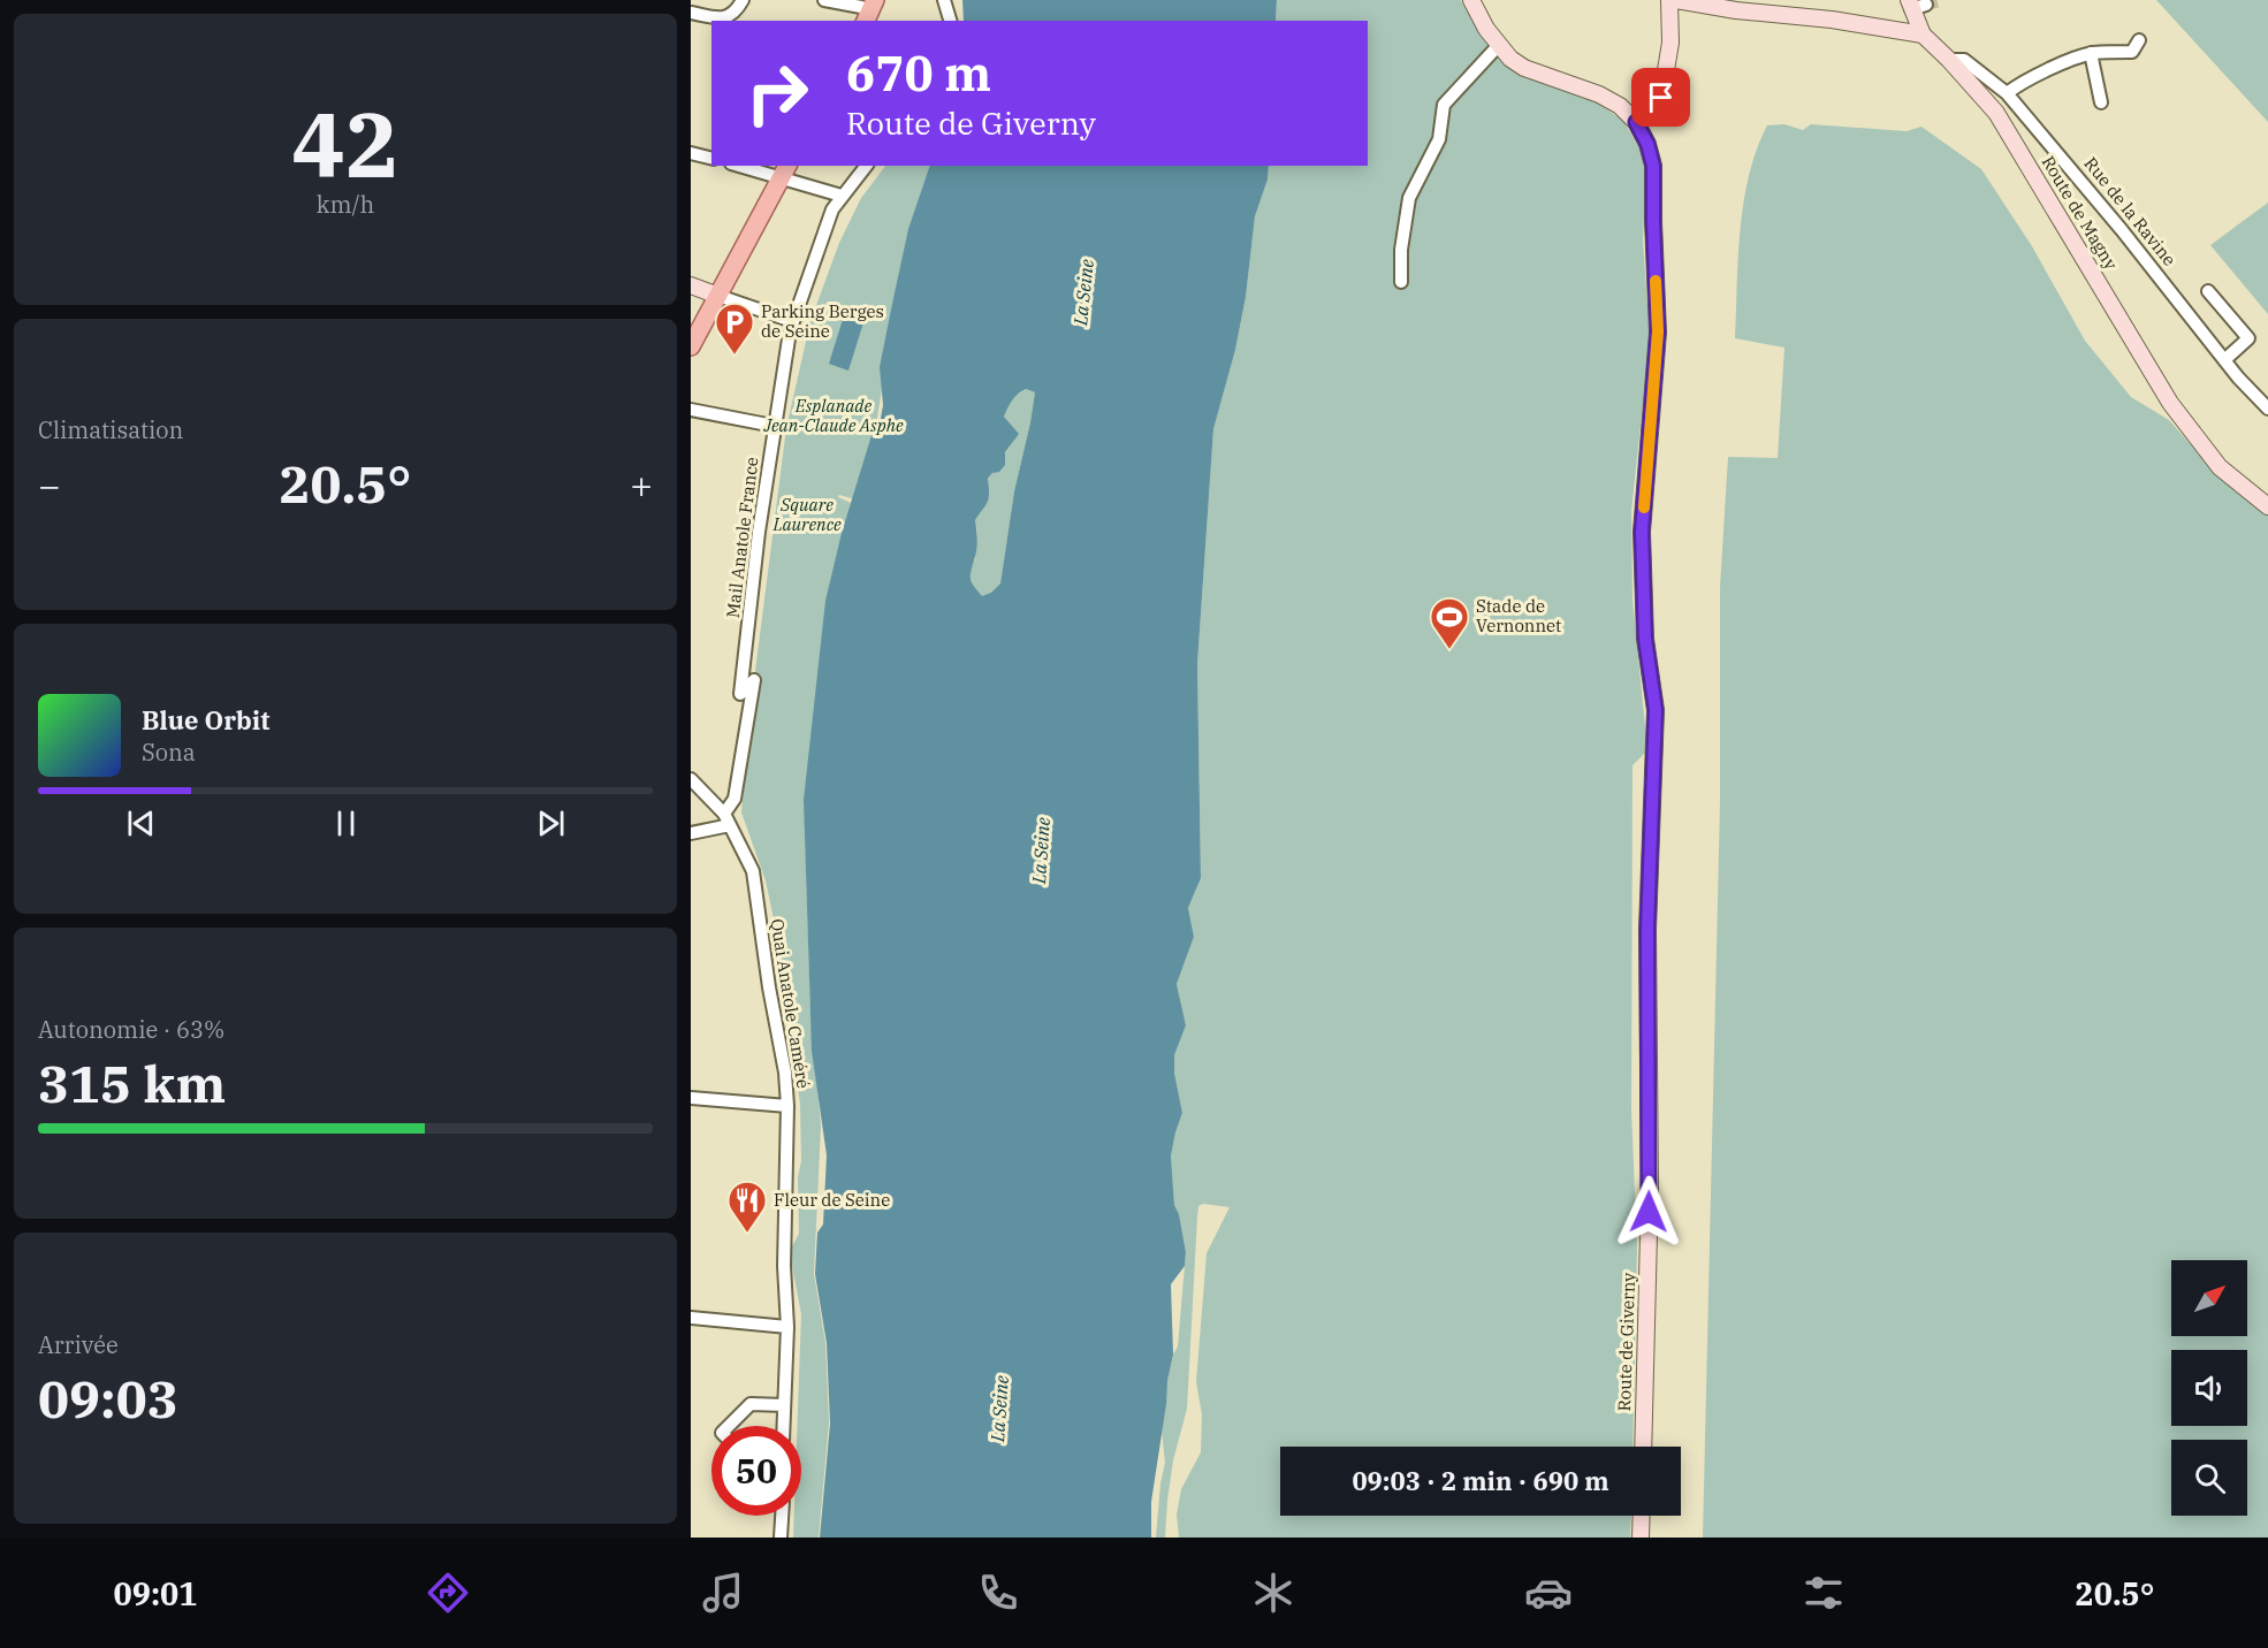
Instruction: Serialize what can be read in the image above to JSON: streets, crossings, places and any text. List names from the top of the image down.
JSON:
{
  "streets": {
    "main road": ["Route de Magny", "Route de Giverny"],
    "street": ["Rue de la Ravine", "Mail Anatole France", "Quai Anatole Caméré"]
  },
  "crossings": [
    ["Rue de la Ravine", "Route de Magny"],
    ["Mail Anatole France", "Quai Anatole Caméré"]
  ],
  "water": ["La Seine"],
  "parks": ["Esplanade Jean-Claude Asphe", "Square Laurence"],
  "places": {
    "parking": ["Parking Berges de Seine"],
    "sports": ["Stade de Vernonnet"],
    "restaurant": ["Fleur de Seine"]
  },
  "north": "top right",
  "page": {
    "tile": [
      ["42", "km/h"],
      "Climatisation",
      ["Autonomie · 63%", "315 km"],
      ["Arrivée", "09:03"]
    ],
    "turn": ["670 m", "Route de Giverny"],
    "heat": ["−", "20.5°", "+"],
    "song": ["Blue Orbit", "Sona"],
    "limit": "50",
    "trip": "09:03 · 2 min · 690 m",
    "tabs": ["09:01", "20.5°"]
  }
}
